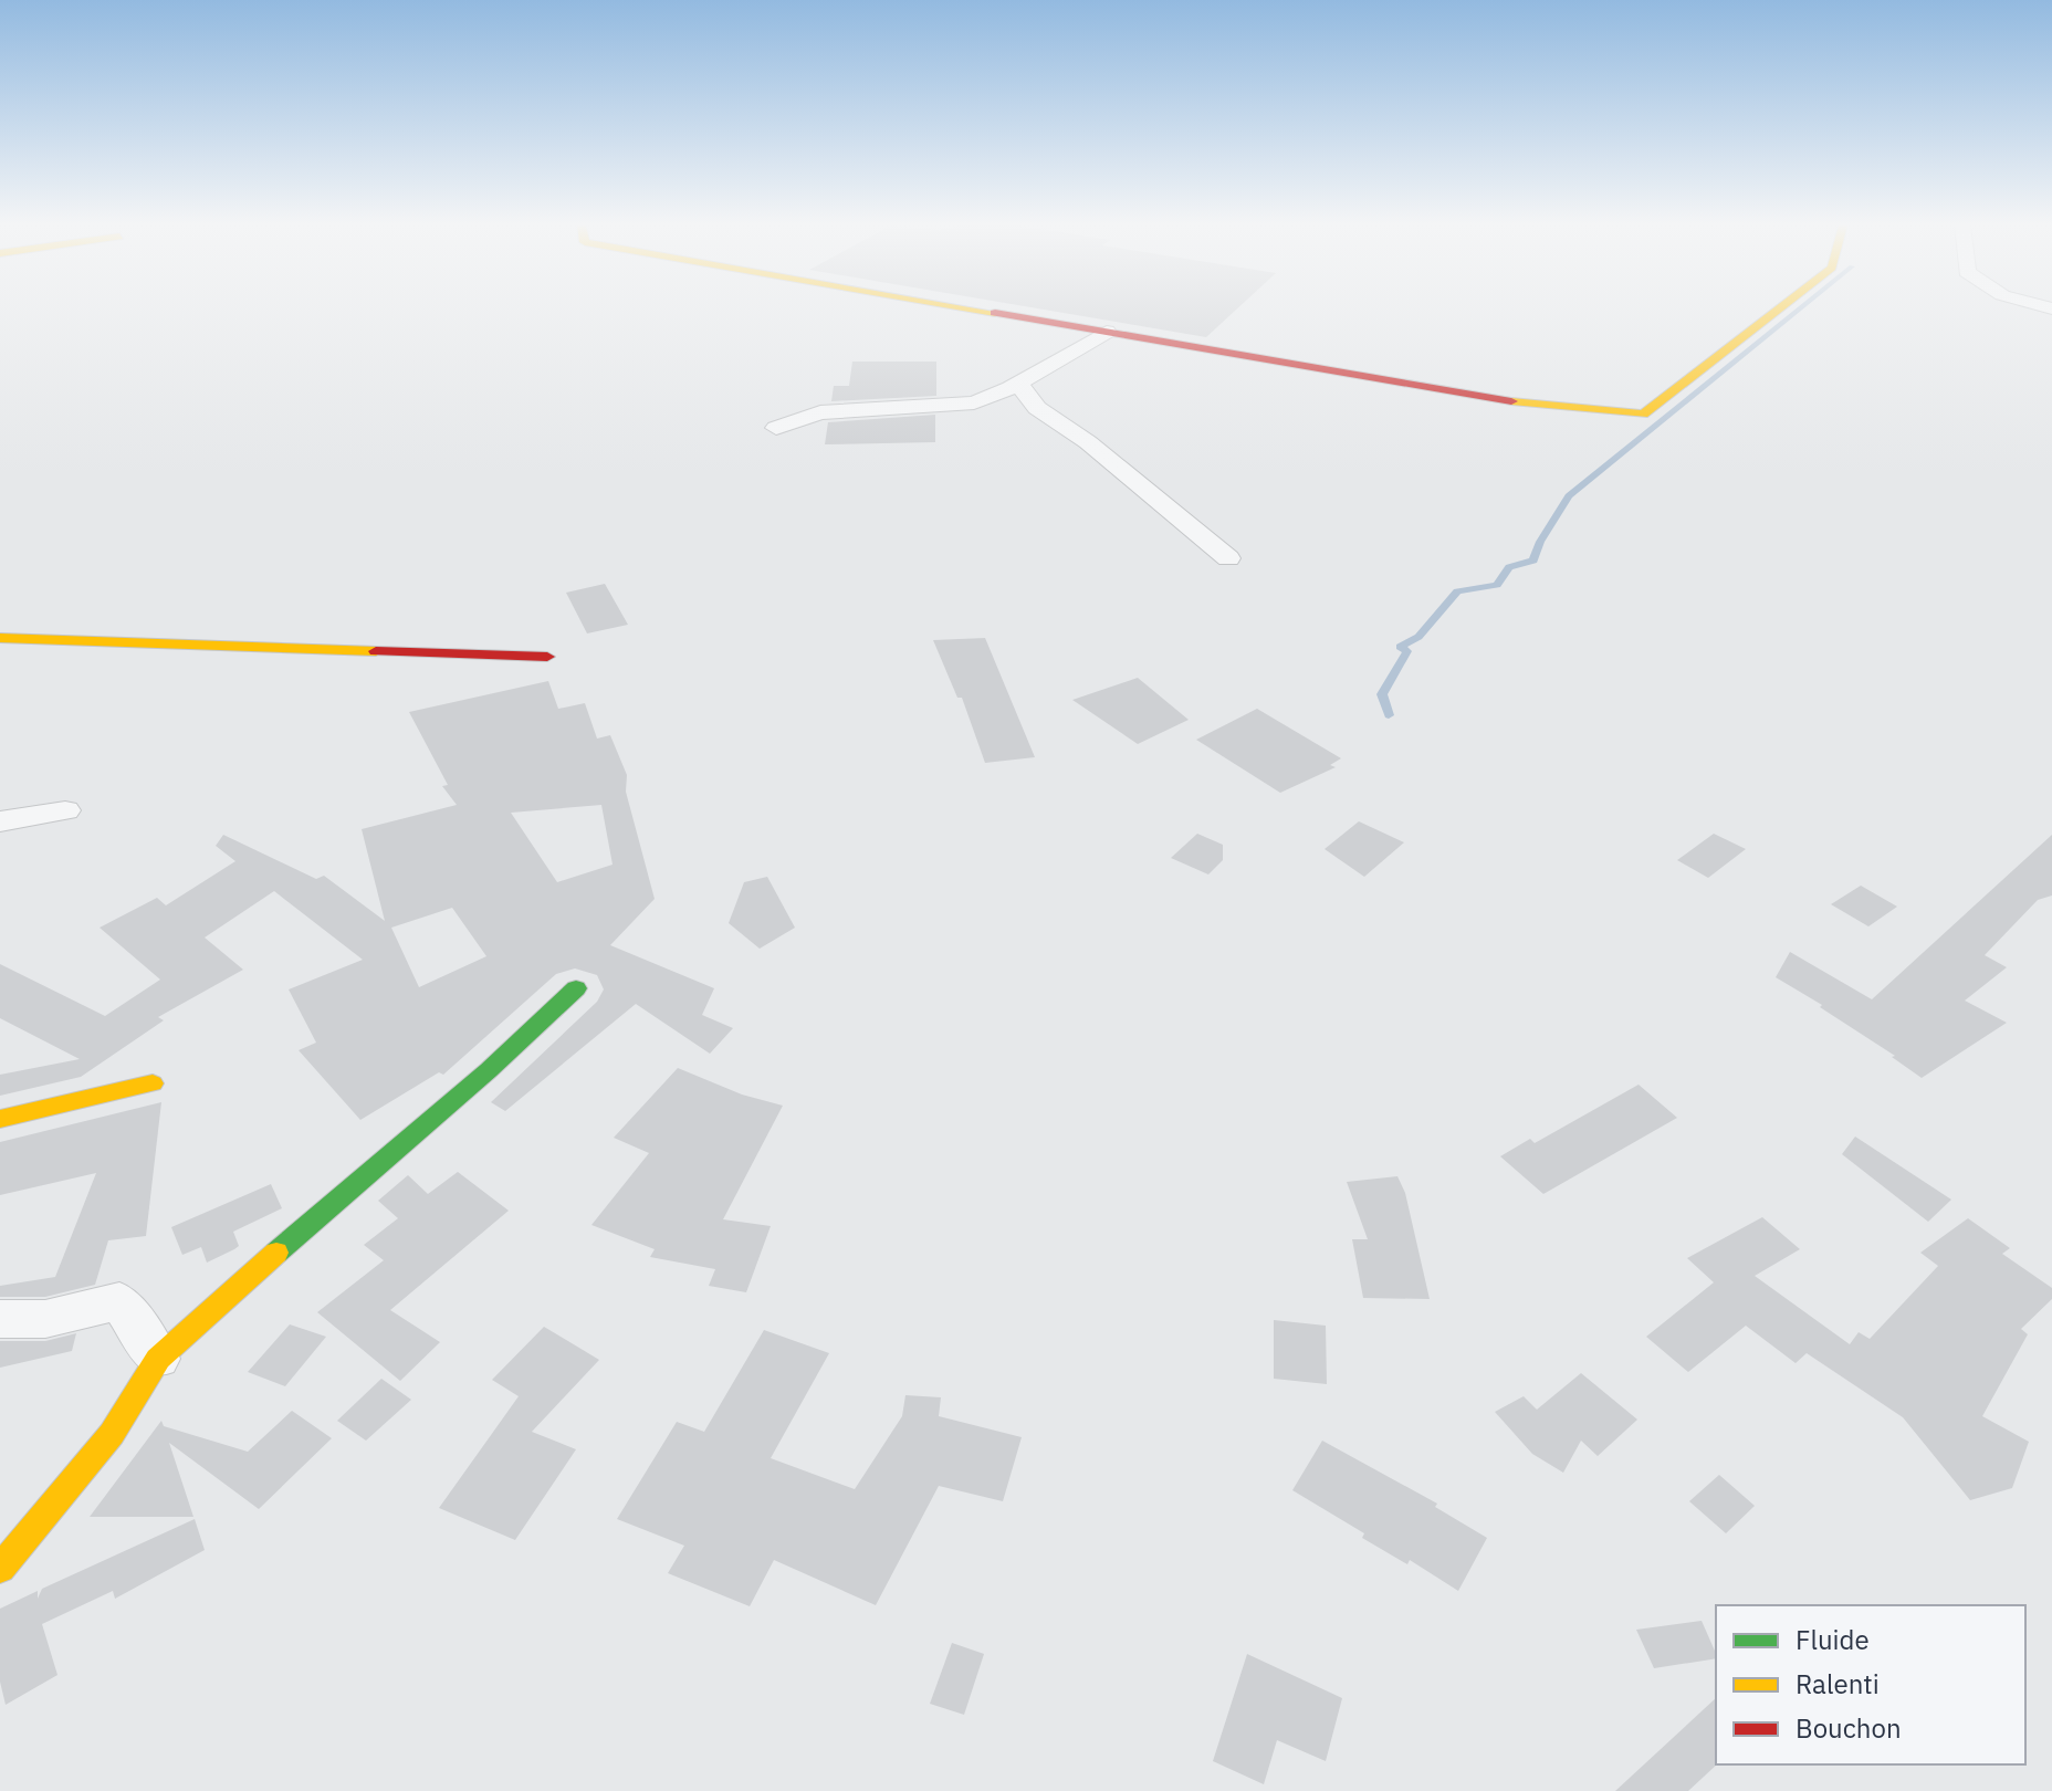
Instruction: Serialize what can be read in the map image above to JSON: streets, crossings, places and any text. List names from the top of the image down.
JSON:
{
  "legend": ["Fluide", "Ralenti", "Bouchon"]
}
